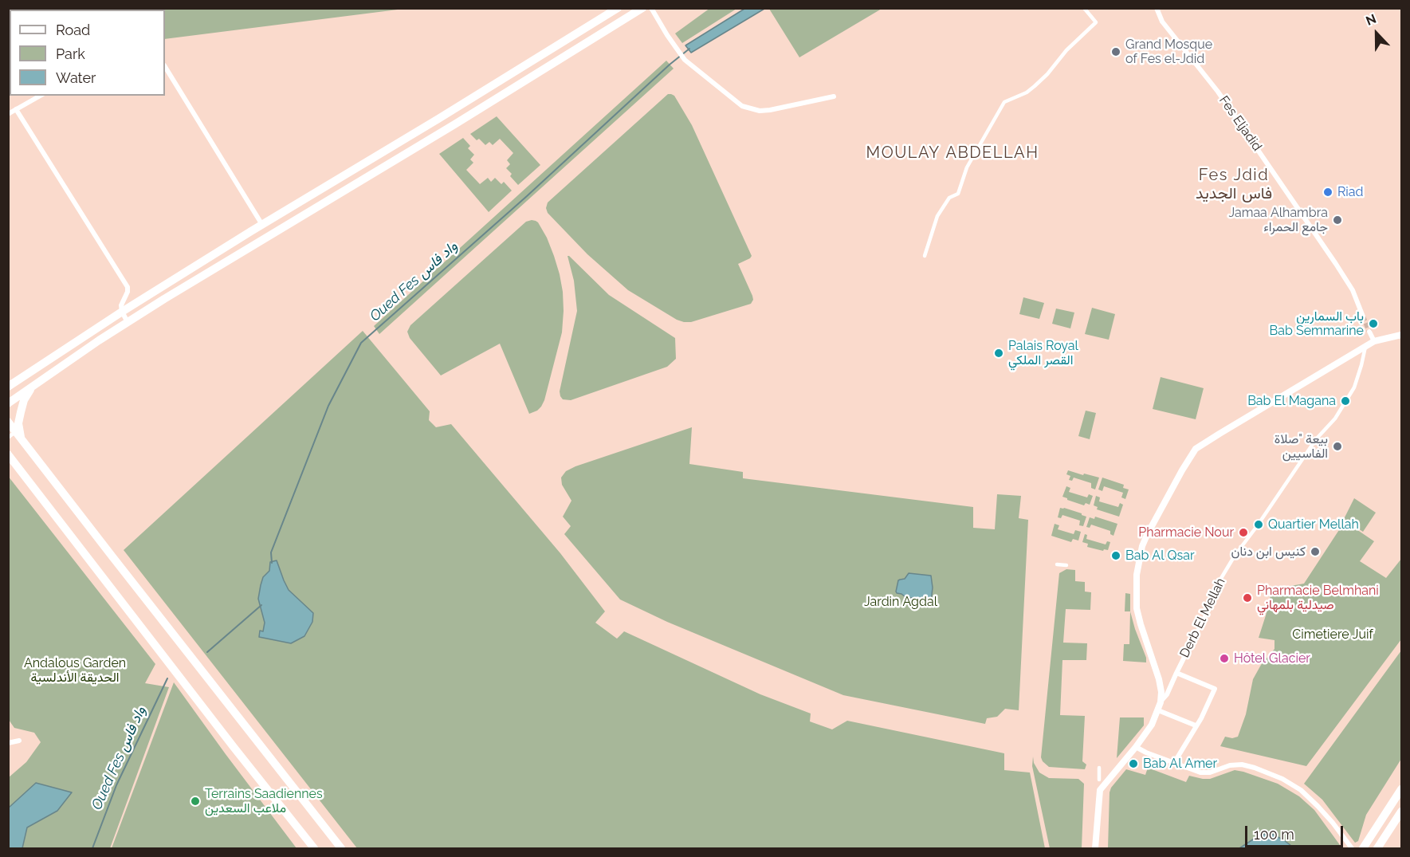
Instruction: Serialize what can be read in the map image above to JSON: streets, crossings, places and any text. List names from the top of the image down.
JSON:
{
  "streets": {
    "street": ["Fes Eljadid", "Derb El Mellah"]
  },
  "districts": ["MOULAY ABDELLAH", "Fes Jdid فاس الجديد"],
  "water": ["Oued Fes واد فاس"],
  "parks": ["Jardin Agdal", "Cimetiere Juif", "Andalous Garden الحديقة الأندلسية"],
  "places": [
    "Grand Mosque of Fes el-Jdid",
    "Riad",
    "Jamaa Alhambra جامع الحمراء",
    "باب السمارين Bab Semmarine",
    "Palais Royal القصر الملكي",
    "Bab El Magana",
    "بيعة \"صلاة الفاسيين",
    "Quartier Mellah",
    "Pharmacie Nour",
    "كنيس ابن دنان",
    "Bab Al Qsar",
    "Pharmacie Belmhani صيدلية بلمهاني",
    "Hôtel Glacier",
    "Bab Al Amer",
    "Terrains Saadiennes ملاعب السعدين"
  ],
  "legend": ["Road", "Park", "Water"],
  "scale_bar": "100 m",
  "north": "top"
}
